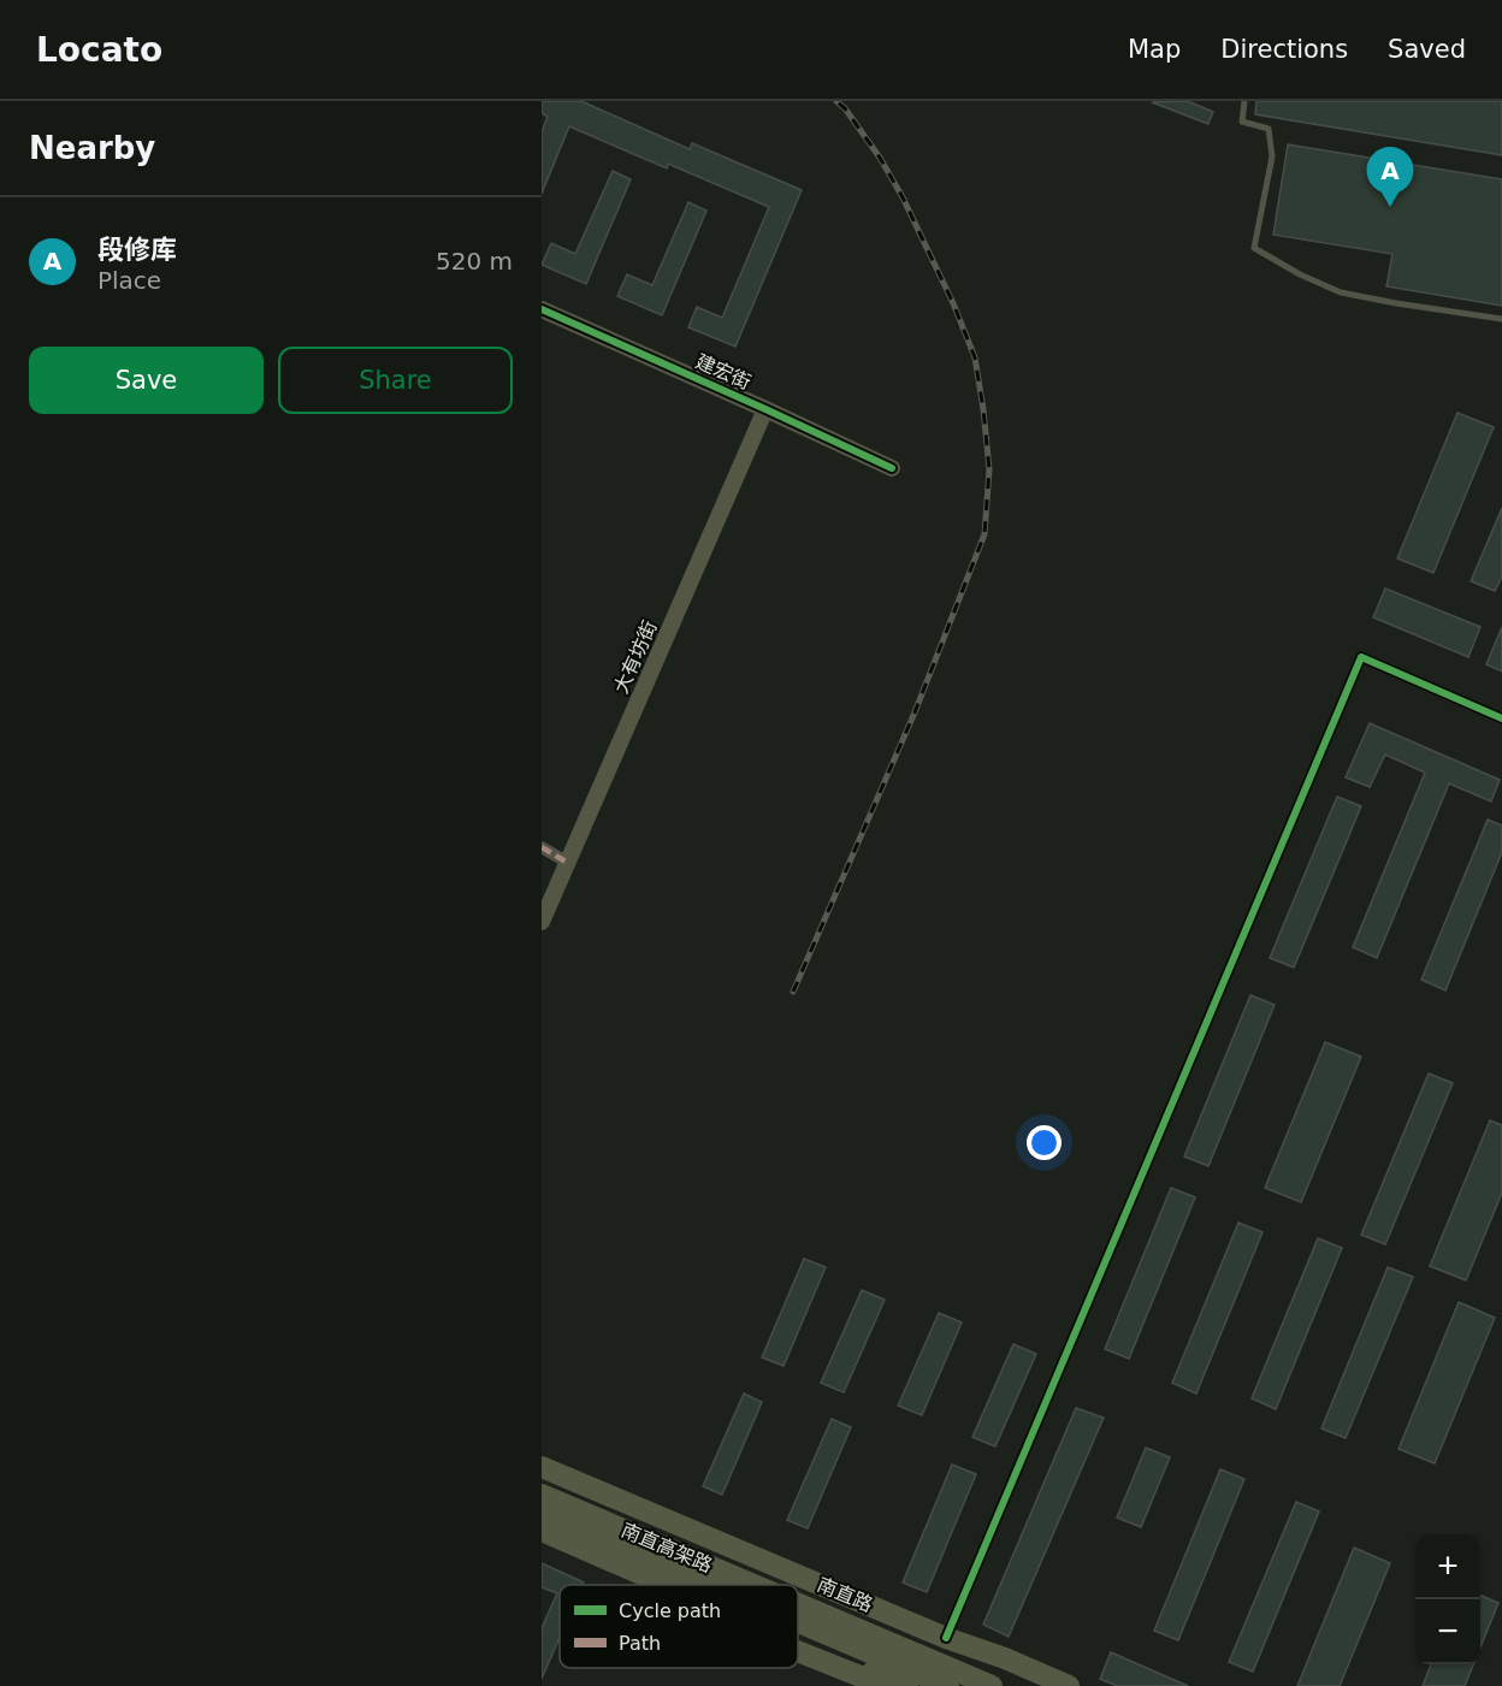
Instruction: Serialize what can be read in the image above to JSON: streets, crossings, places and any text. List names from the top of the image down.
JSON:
{
  "streets": {
    "highway": ["南直高架路", "南直路"],
    "main road": ["建宏街", "大有坊街"]
  },
  "crossings": [
    ["建宏街", "大有坊街"]
  ],
  "legend": ["Cycle path", "Path"],
  "page": {
    "header": "Locato",
    "nav": ["Map", "Directions", "Saved"],
    "heading": "Nearby",
    "pins": "A",
    "list": [
      {
        "mark": "A",
        "name": "段修库",
        "note": "Place",
        "value": "520 m"
      }
    ],
    "buttons": ["Save", "Share"],
    "map_buttons": ["+", "−"]
  }
}
